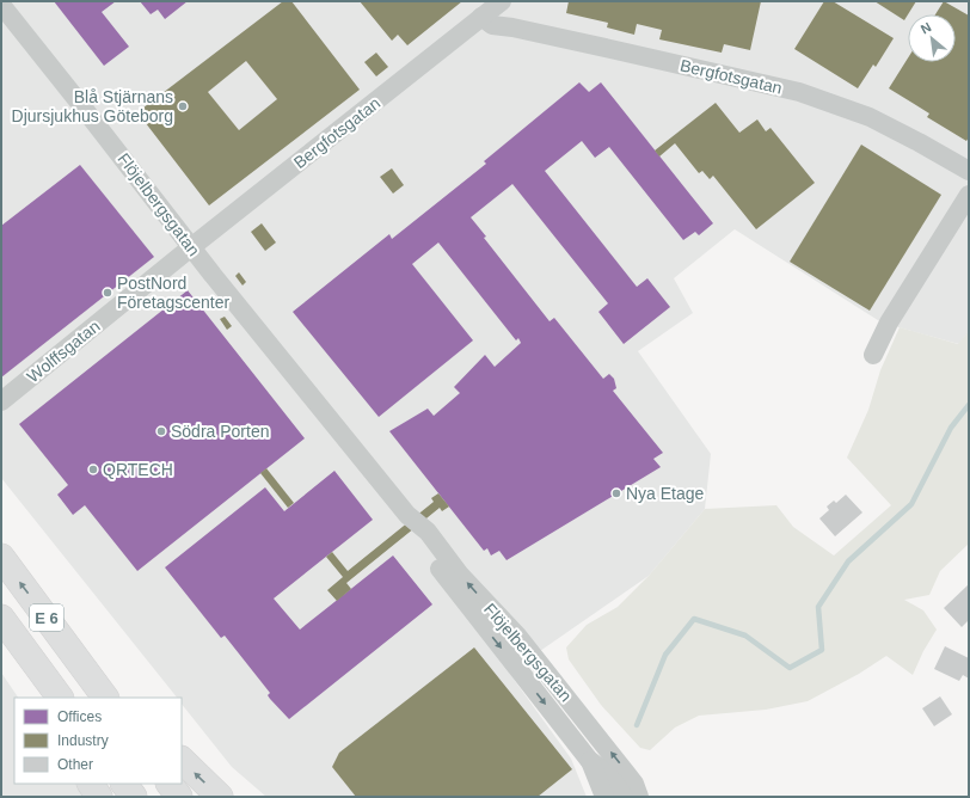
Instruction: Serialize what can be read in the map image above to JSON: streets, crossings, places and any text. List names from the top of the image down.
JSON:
{
  "streets": {
    "highway": ["E 6"],
    "street": ["Bergfotsgatan", "Flöjelbergsgatan", "Wolffsgatan"]
  },
  "crossings": [
    ["Bergfotsgatan", "Flöjelbergsgatan"],
    ["Bergfotsgatan", "Wolffsgatan"],
    ["Flöjelbergsgatan", "Wolffsgatan"]
  ],
  "places": [
    "Blå Stjärnans Djursjukhus Göteborg",
    "PostNord Företagscenter",
    "Södra Porten",
    "QRTECH",
    "Nya Etage"
  ],
  "legend": ["Offices", "Industry", "Other"],
  "north": "top left"
}
